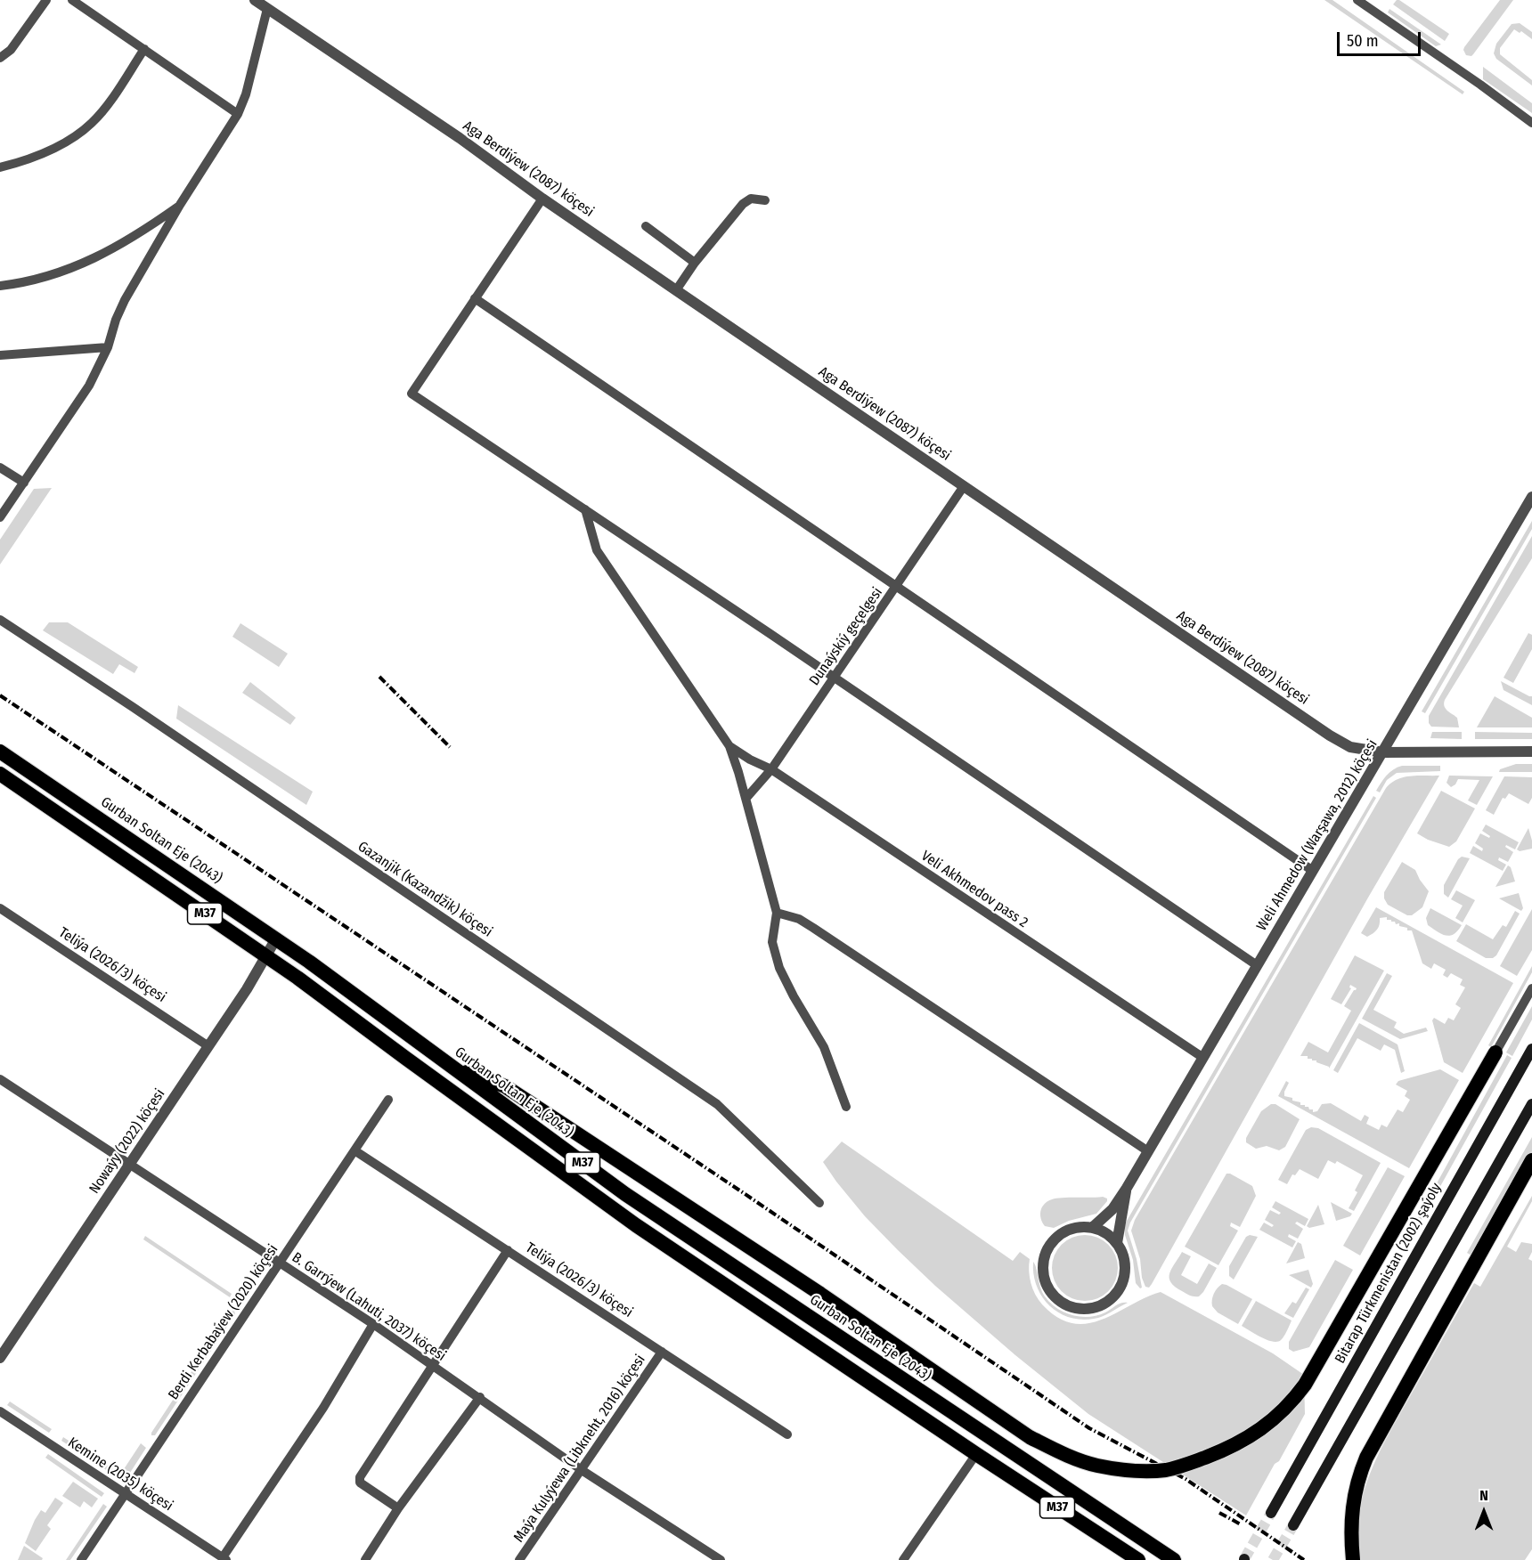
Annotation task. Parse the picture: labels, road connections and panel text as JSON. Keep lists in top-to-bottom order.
{
  "streets": {
    "highway": ["Gurban Soltan Eje (2043)", "M37"],
    "main road": ["Bitarap Türkmenistan (2002) şaýoly"],
    "street": [
      "Aga Berdiýew (2087) köçesi",
      "Dunaýskiý geçelgesi",
      "Weli Ahmedow (Warşawa, 2012) köçesi",
      "Gazanjik (Kazandžik) köçesi",
      "Veli Akhmedov pass 2",
      "Teliýa (2026/3) köçesi",
      "Nowaýy (2022) köçesi",
      "B. Garrýew (Lahuti, 2037) köçesi",
      "Berdi Kerbabaýew (2020) köçesi",
      "Maýa Kulyýewa (Libkneht, 2016) köçesi",
      "Kemine (2035) köçesi"
    ]
  },
  "crossings": [
    ["Aga Berdiýew (2087) köçesi", "Dunaýskiý geçelgesi"],
    ["Aga Berdiýew (2087) köçesi", "Weli Ahmedow (Warşawa, 2012) köçesi"],
    ["Dunaýskiý geçelgesi", "Veli Akhmedov pass 2"],
    ["Weli Ahmedow (Warşawa, 2012) köçesi", "Veli Akhmedov pass 2"],
    ["Gurban Soltan Eje (2043)", "Nowaýy (2022) köçesi"],
    ["M37", "Nowaýy (2022) köçesi"],
    ["Teliýa (2026/3) köçesi", "Nowaýy (2022) köçesi"],
    ["Teliýa (2026/3) köçesi", "Berdi Kerbabaýew (2020) köçesi"],
    ["Teliýa (2026/3) köçesi", "Maýa Kulyýewa (Libkneht, 2016) köçesi"],
    ["Nowaýy (2022) köçesi", "B. Garrýew (Lahuti, 2037) köçesi"],
    ["B. Garrýew (Lahuti, 2037) köçesi", "Berdi Kerbabaýew (2020) köçesi"],
    ["B. Garrýew (Lahuti, 2037) köçesi", "Maýa Kulyýewa (Libkneht, 2016) köçesi"],
    ["Berdi Kerbabaýew (2020) köçesi", "Kemine (2035) köçesi"]
  ],
  "scale_bar": "50 m",
  "north": "top"
}
